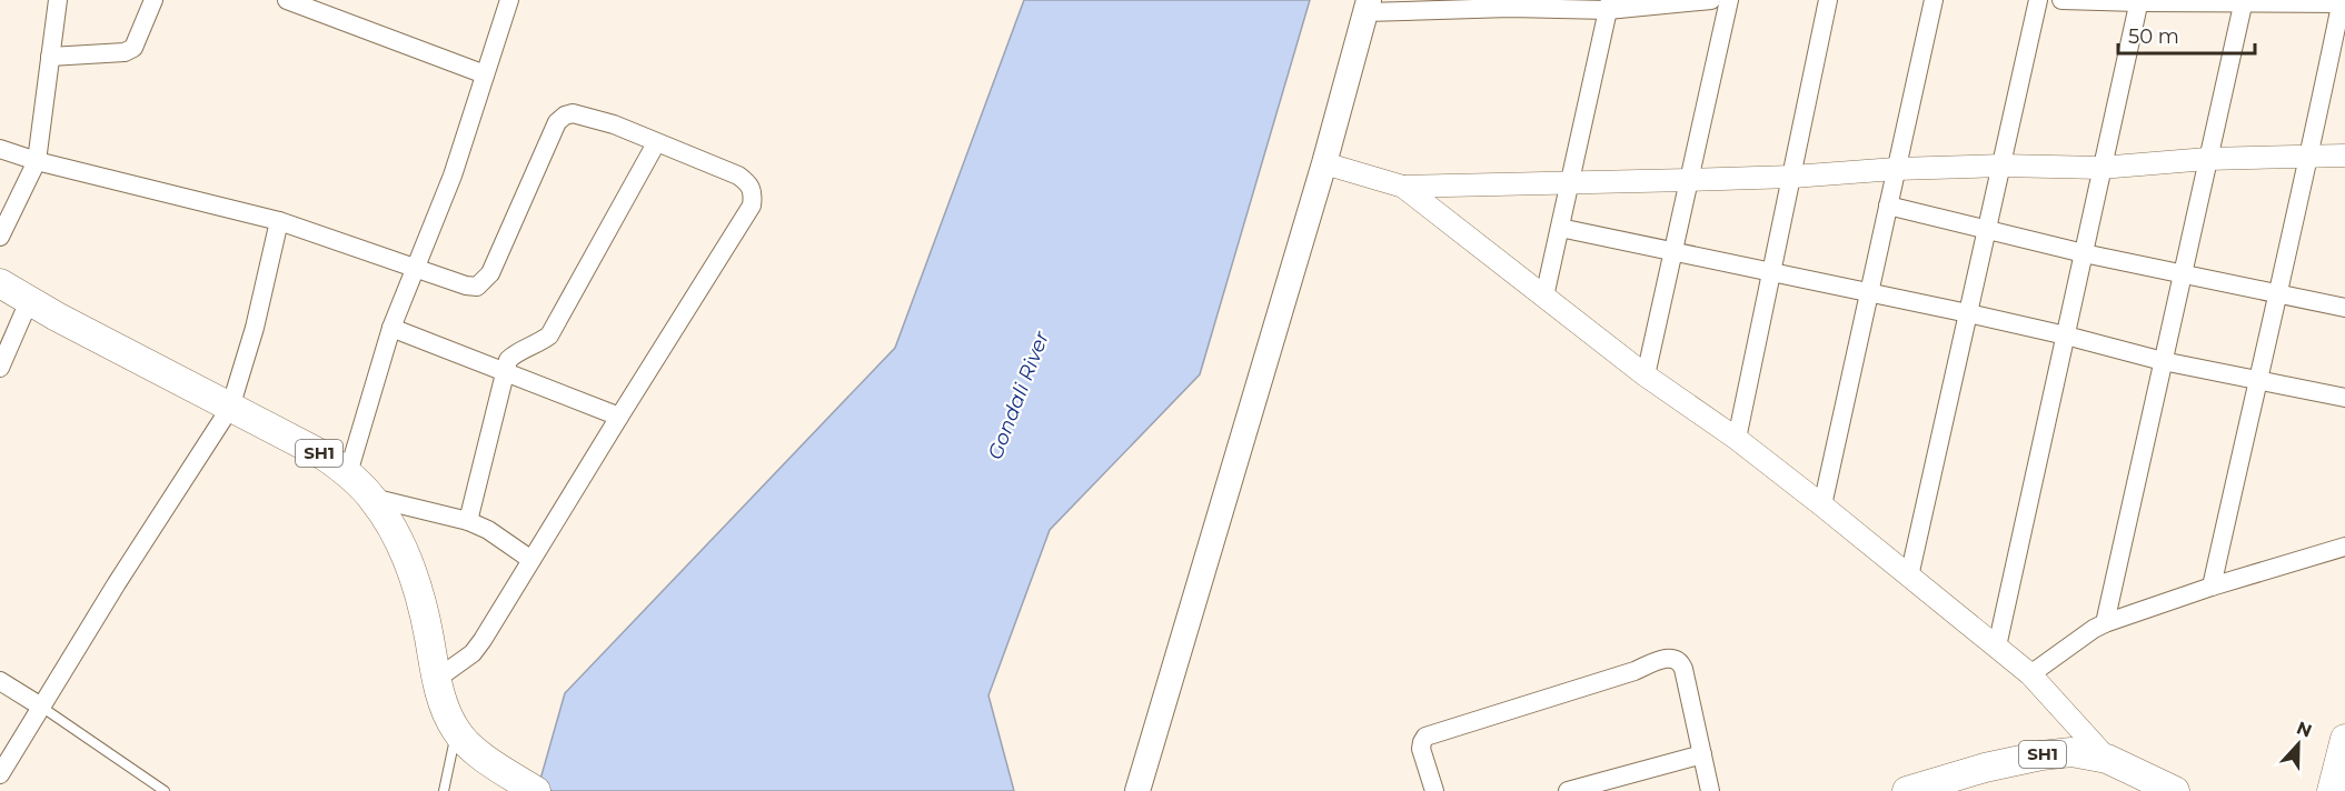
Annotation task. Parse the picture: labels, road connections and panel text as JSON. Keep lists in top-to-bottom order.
{
  "streets": {
    "main road": ["SH1"]
  },
  "water": ["Gondali River"],
  "scale_bar": "50 m",
  "north": "top"
}
